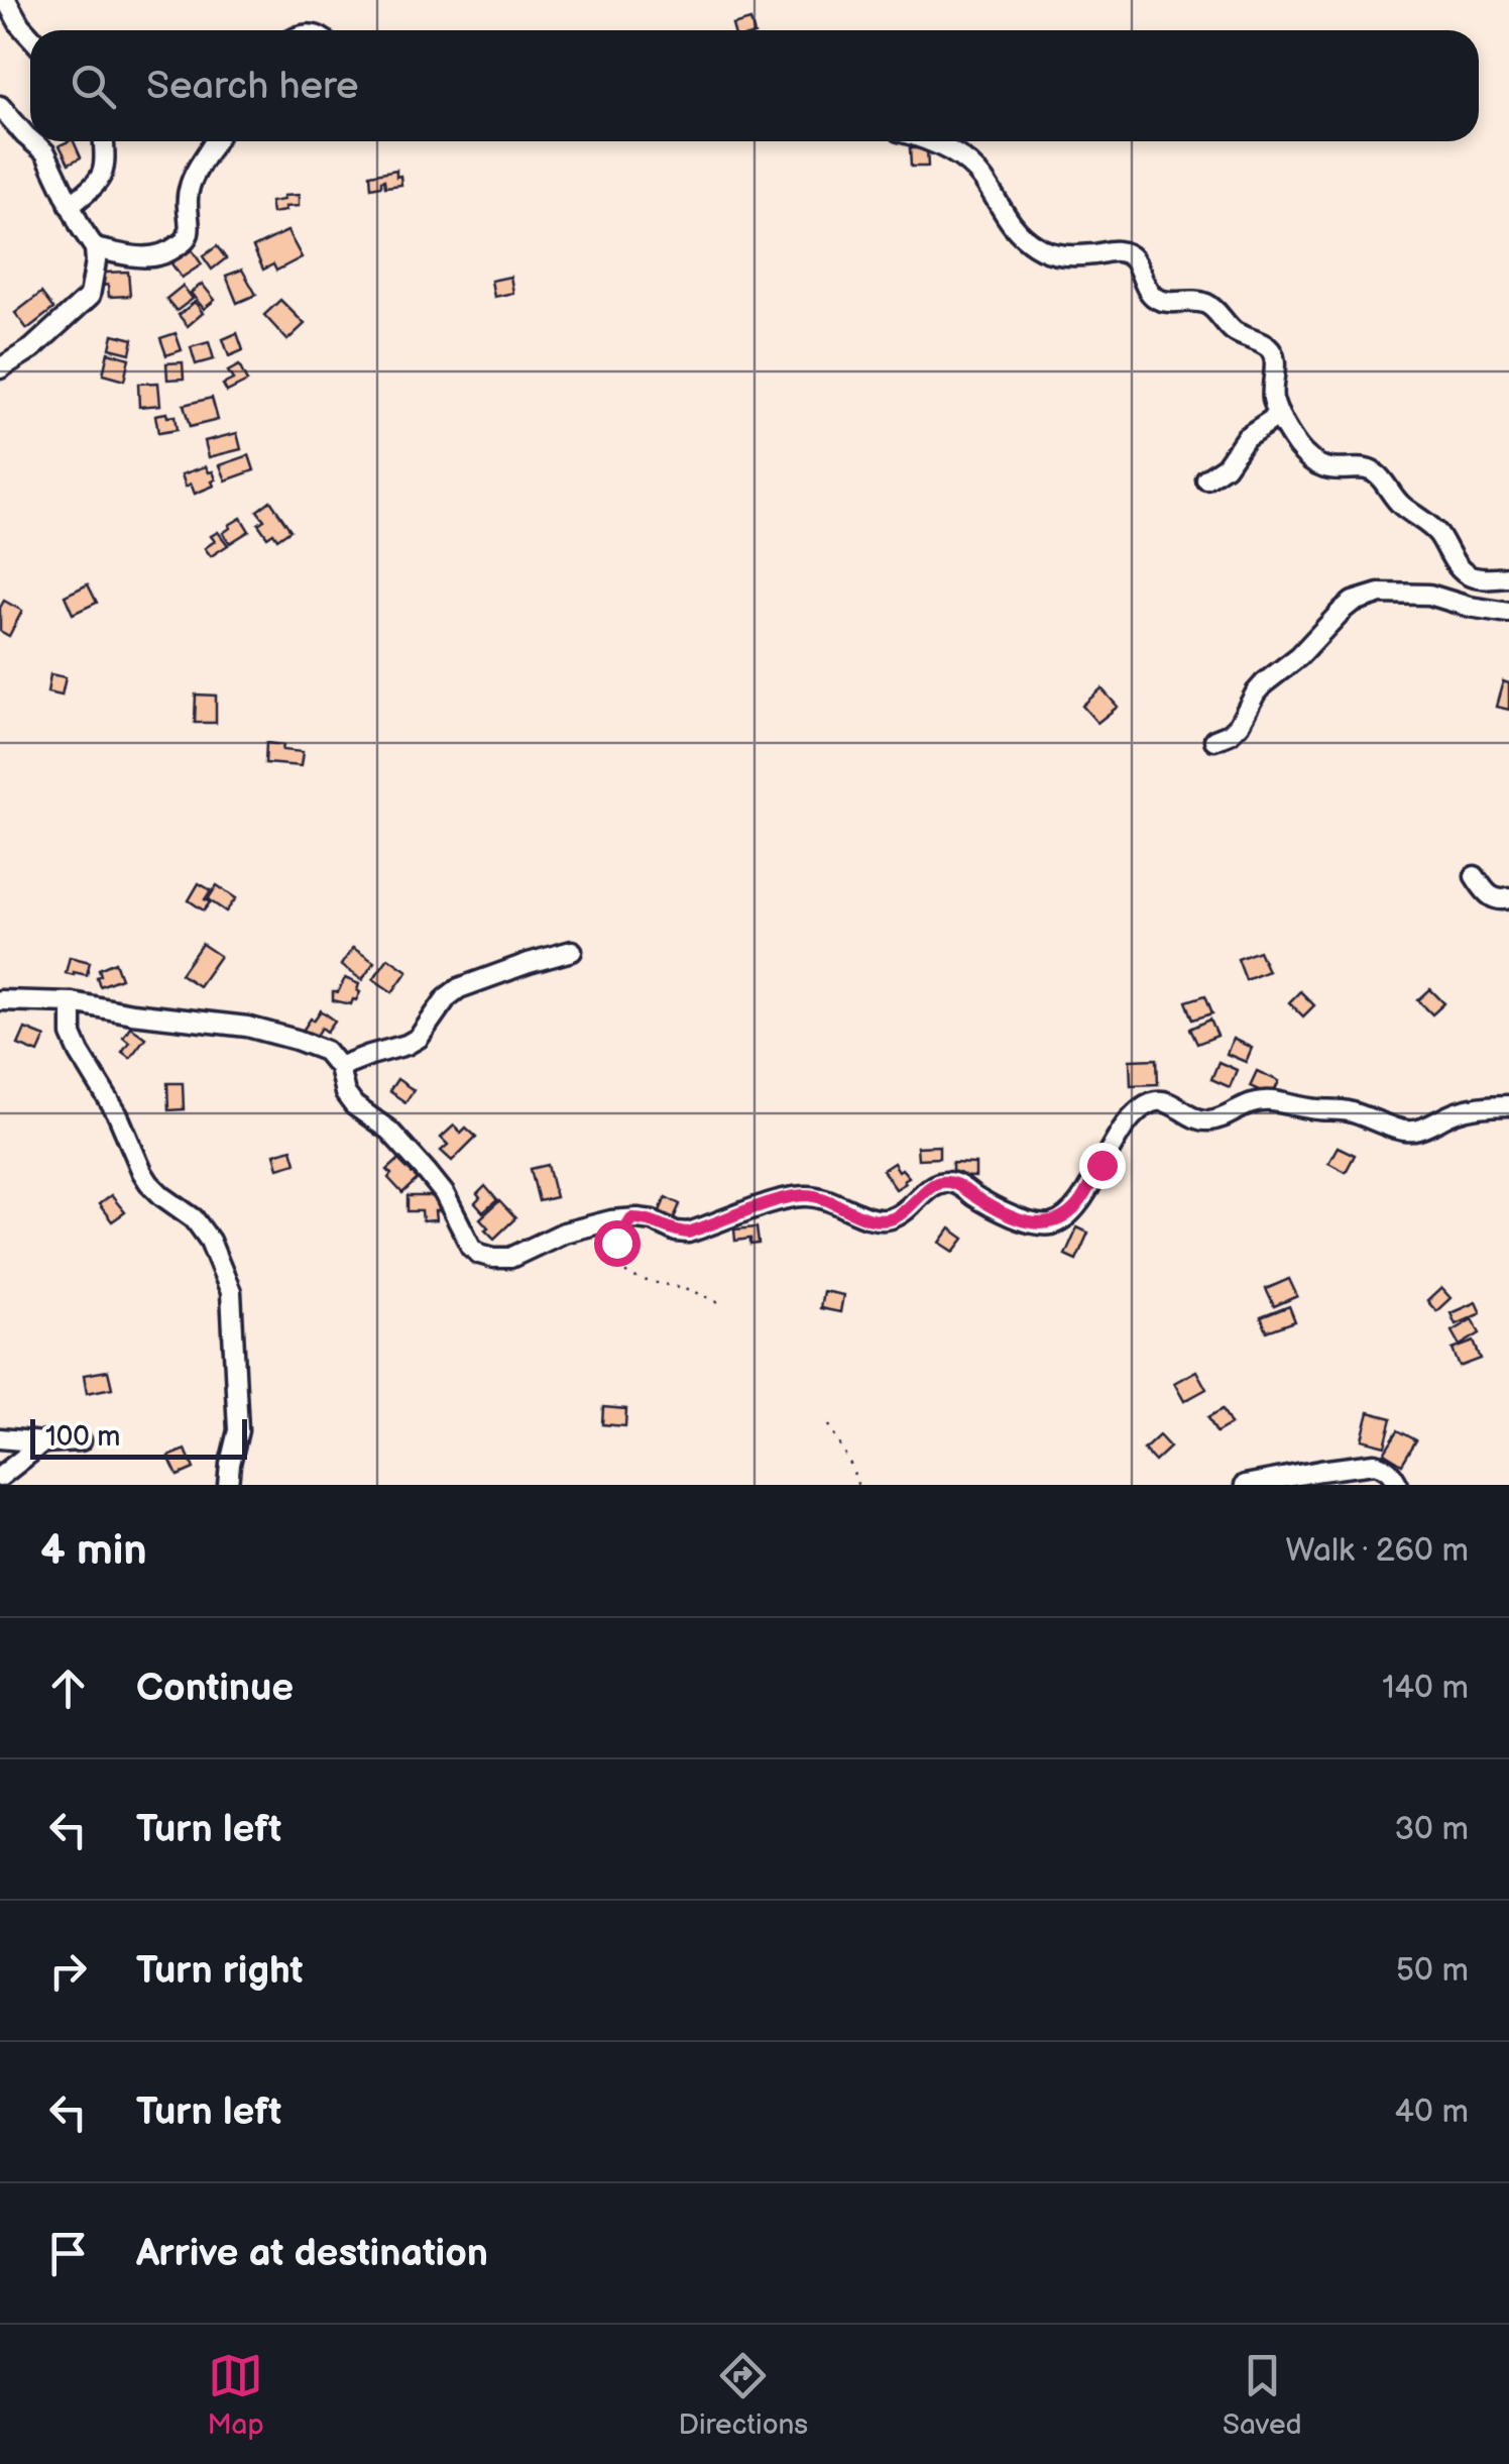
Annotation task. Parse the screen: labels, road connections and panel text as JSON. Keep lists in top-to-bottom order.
{
  "scale_bar": "100 m",
  "page": {
    "search": "Search here",
    "scale": "100 m",
    "heading": ["4 min", "Walk · 260 m"],
    "list": [
      ["Continue", "140 m"],
      ["Turn left", "30 m"],
      ["Turn right", "50 m"],
      ["Turn left", "40 m"],
      "Arrive at destination"
    ],
    "nav": ["Map", "Directions", "Saved"]
  }
}
